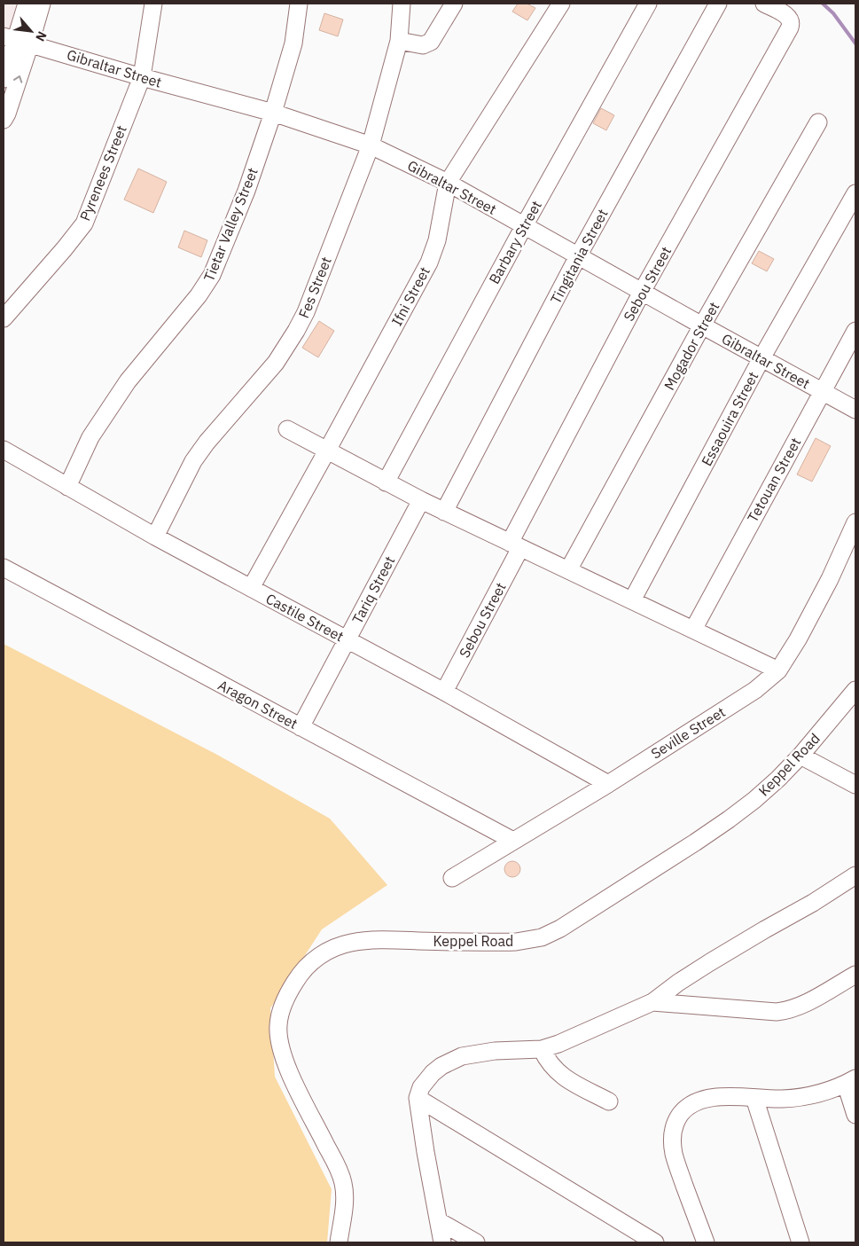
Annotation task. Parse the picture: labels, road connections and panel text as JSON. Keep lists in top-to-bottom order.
{
  "streets": {
    "street": [
      "Gibraltar Street",
      "Pyrenees Street",
      "Tietar Valley Street",
      "Barbary Street",
      "Tingitania Street",
      "Sebou Street",
      "Fes Street",
      "Ifni Street",
      "Mogador Street",
      "Essaouira Street",
      "Tetouan Street",
      "Tariq Street",
      "Castile Street",
      "Aragon Street",
      "Seville Street",
      "Keppel Road"
    ]
  },
  "crossings": [
    ["Gibraltar Street", "Pyrenees Street"],
    ["Gibraltar Street", "Tietar Valley Street"],
    ["Gibraltar Street", "Barbary Street"],
    ["Gibraltar Street", "Tingitania Street"],
    ["Gibraltar Street", "Sebou Street"],
    ["Gibraltar Street", "Fes Street"],
    ["Gibraltar Street", "Ifni Street"],
    ["Gibraltar Street", "Mogador Street"],
    ["Gibraltar Street", "Essaouira Street"],
    ["Gibraltar Street", "Tetouan Street"],
    ["Tietar Valley Street", "Castile Street"],
    ["Sebou Street", "Castile Street"],
    ["Fes Street", "Castile Street"],
    ["Ifni Street", "Castile Street"],
    ["Tariq Street", "Castile Street"],
    ["Tariq Street", "Aragon Street"],
    ["Castile Street", "Seville Street"],
    ["Aragon Street", "Seville Street"]
  ],
  "north": "bottom right"
}
